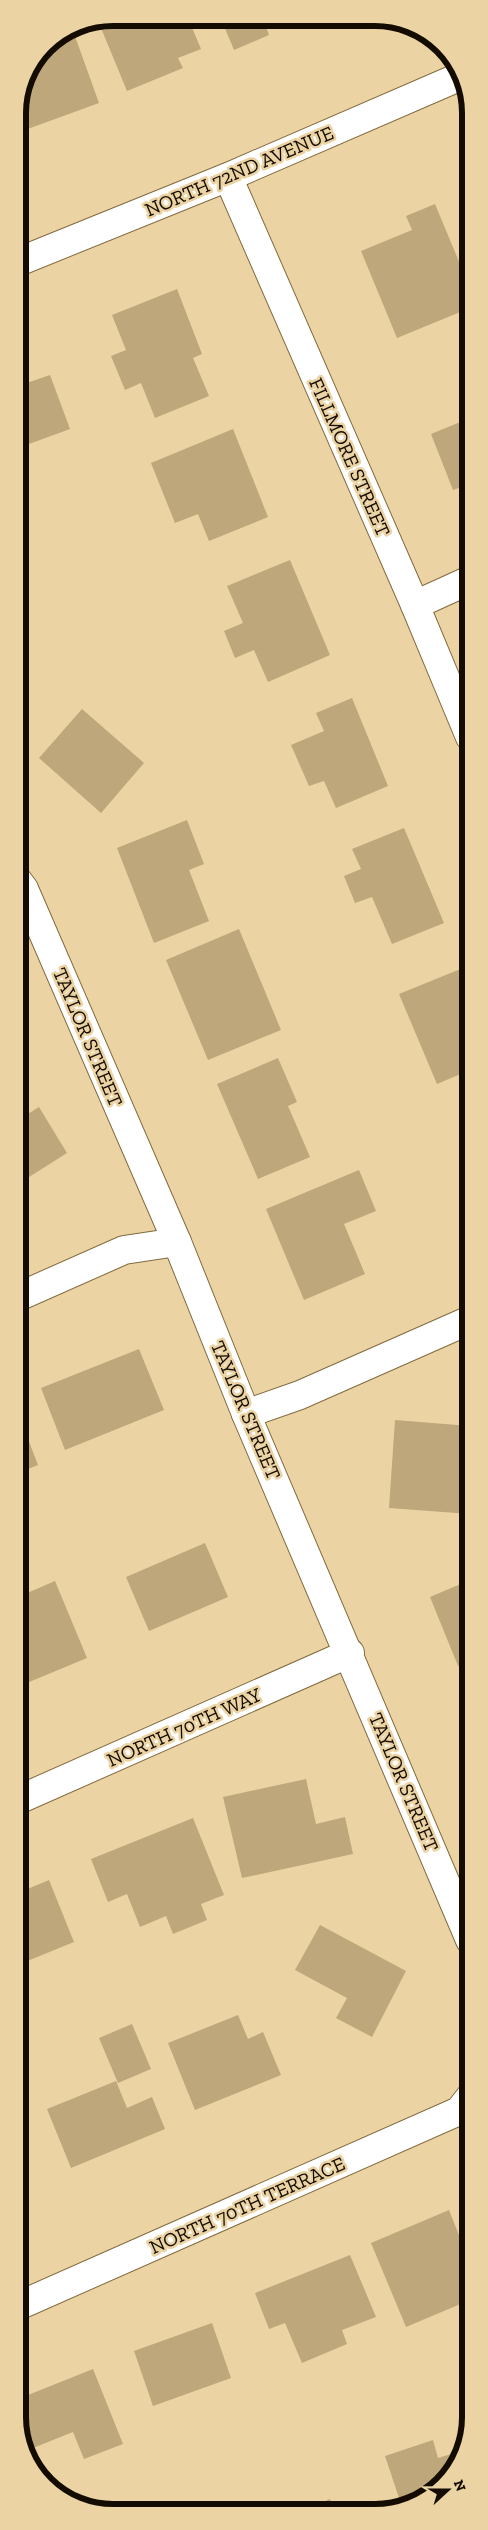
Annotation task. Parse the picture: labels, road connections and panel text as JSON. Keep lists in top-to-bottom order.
{
  "streets": {
    "street": [
      "NORTH 72ND AVENUE",
      "FILLMORE STREET",
      "TAYLOR STREET",
      "NORTH 70TH WAY",
      "NORTH 70TH TERRACE"
    ]
  },
  "crossings": [
    ["NORTH 72ND AVENUE", "FILLMORE STREET"],
    ["TAYLOR STREET", "NORTH 70TH WAY"]
  ],
  "north": "right"
}
